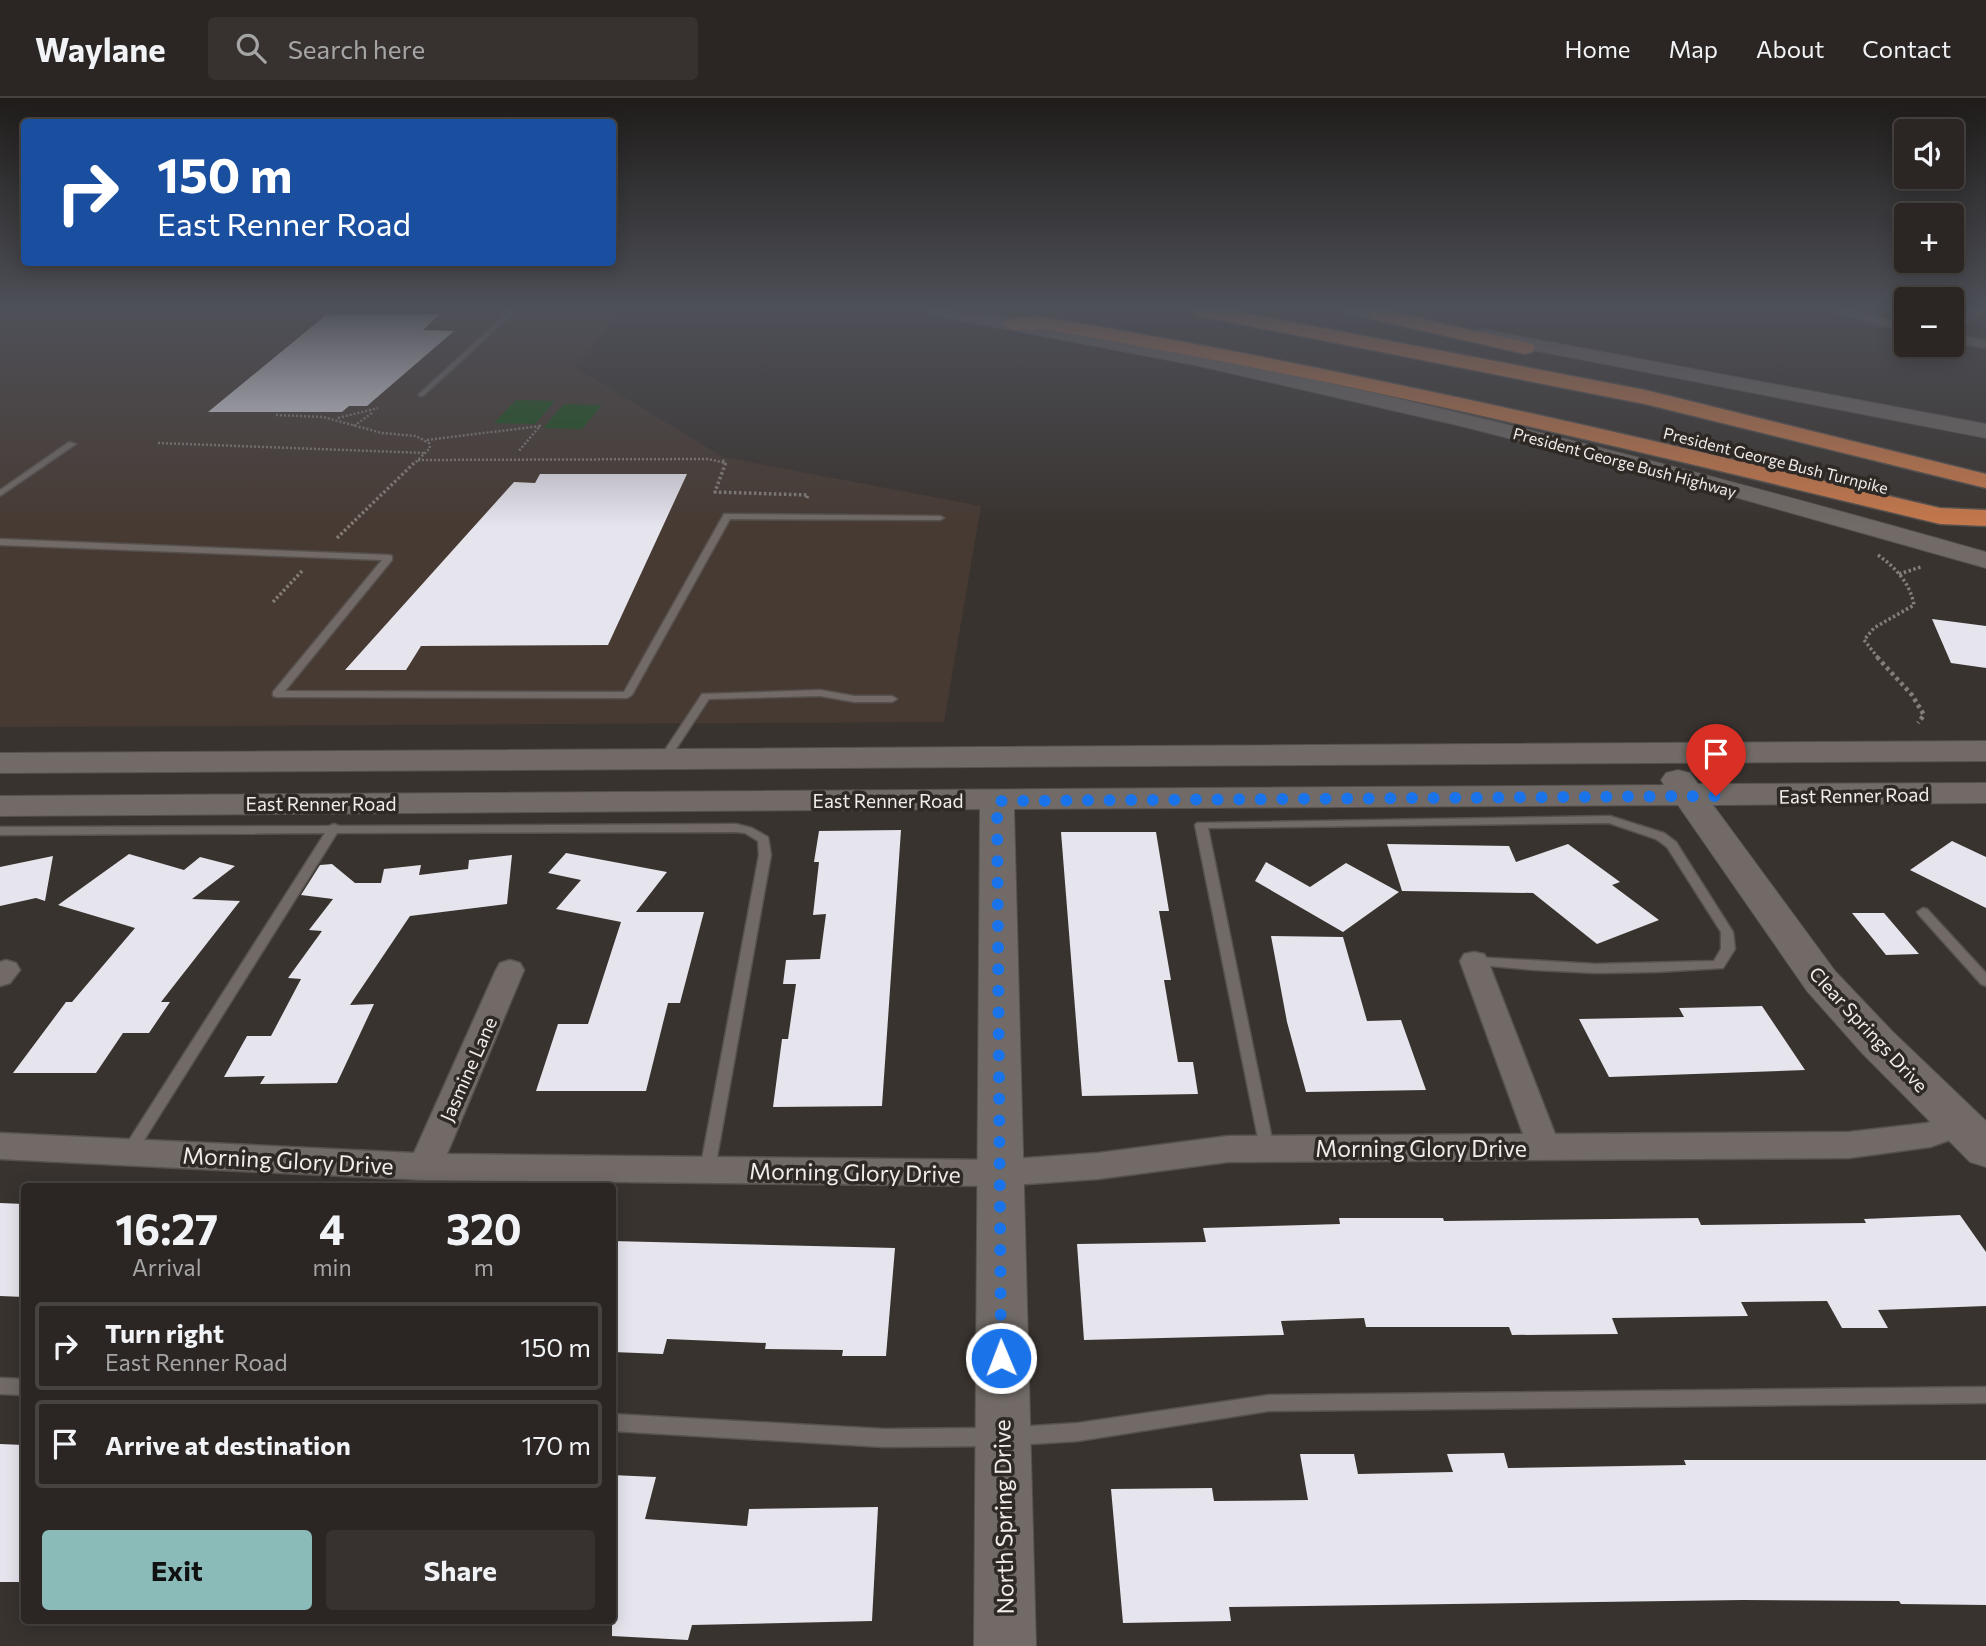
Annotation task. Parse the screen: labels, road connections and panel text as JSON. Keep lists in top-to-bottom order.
{
  "streets": {
    "highway": ["President George Bush Turnpike"],
    "main road": [
      "President George Bush Highway",
      "East Renner Road",
      "Clear Springs Drive",
      "North Spring Drive"
    ],
    "street": ["Jasmine Lane", "Morning Glory Drive"]
  },
  "crossings": [
    ["East Renner Road", "Clear Springs Drive"],
    ["East Renner Road", "North Spring Drive"],
    ["Clear Springs Drive", "Morning Glory Drive"],
    ["Jasmine Lane", "Morning Glory Drive"],
    ["Morning Glory Drive", "North Spring Drive"]
  ],
  "page": {
    "header": "Waylane",
    "search": "Search here",
    "nav": [
      "Home",
      "Map",
      "About",
      "Contact"
    ],
    "map_buttons": ["+", "−"],
    "turn": ["150 m", "East Renner Road"],
    "eta": [
      "16:27",
      "Arrival",
      "4",
      "min",
      "320",
      "m"
    ],
    "list": [
      {
        "name": "Turn right",
        "note": "East Renner Road",
        "value": "150 m"
      },
      {
        "name": "Arrive at destination",
        "value": "170 m"
      }
    ],
    "buttons": ["Exit", "Share"]
  }
}
